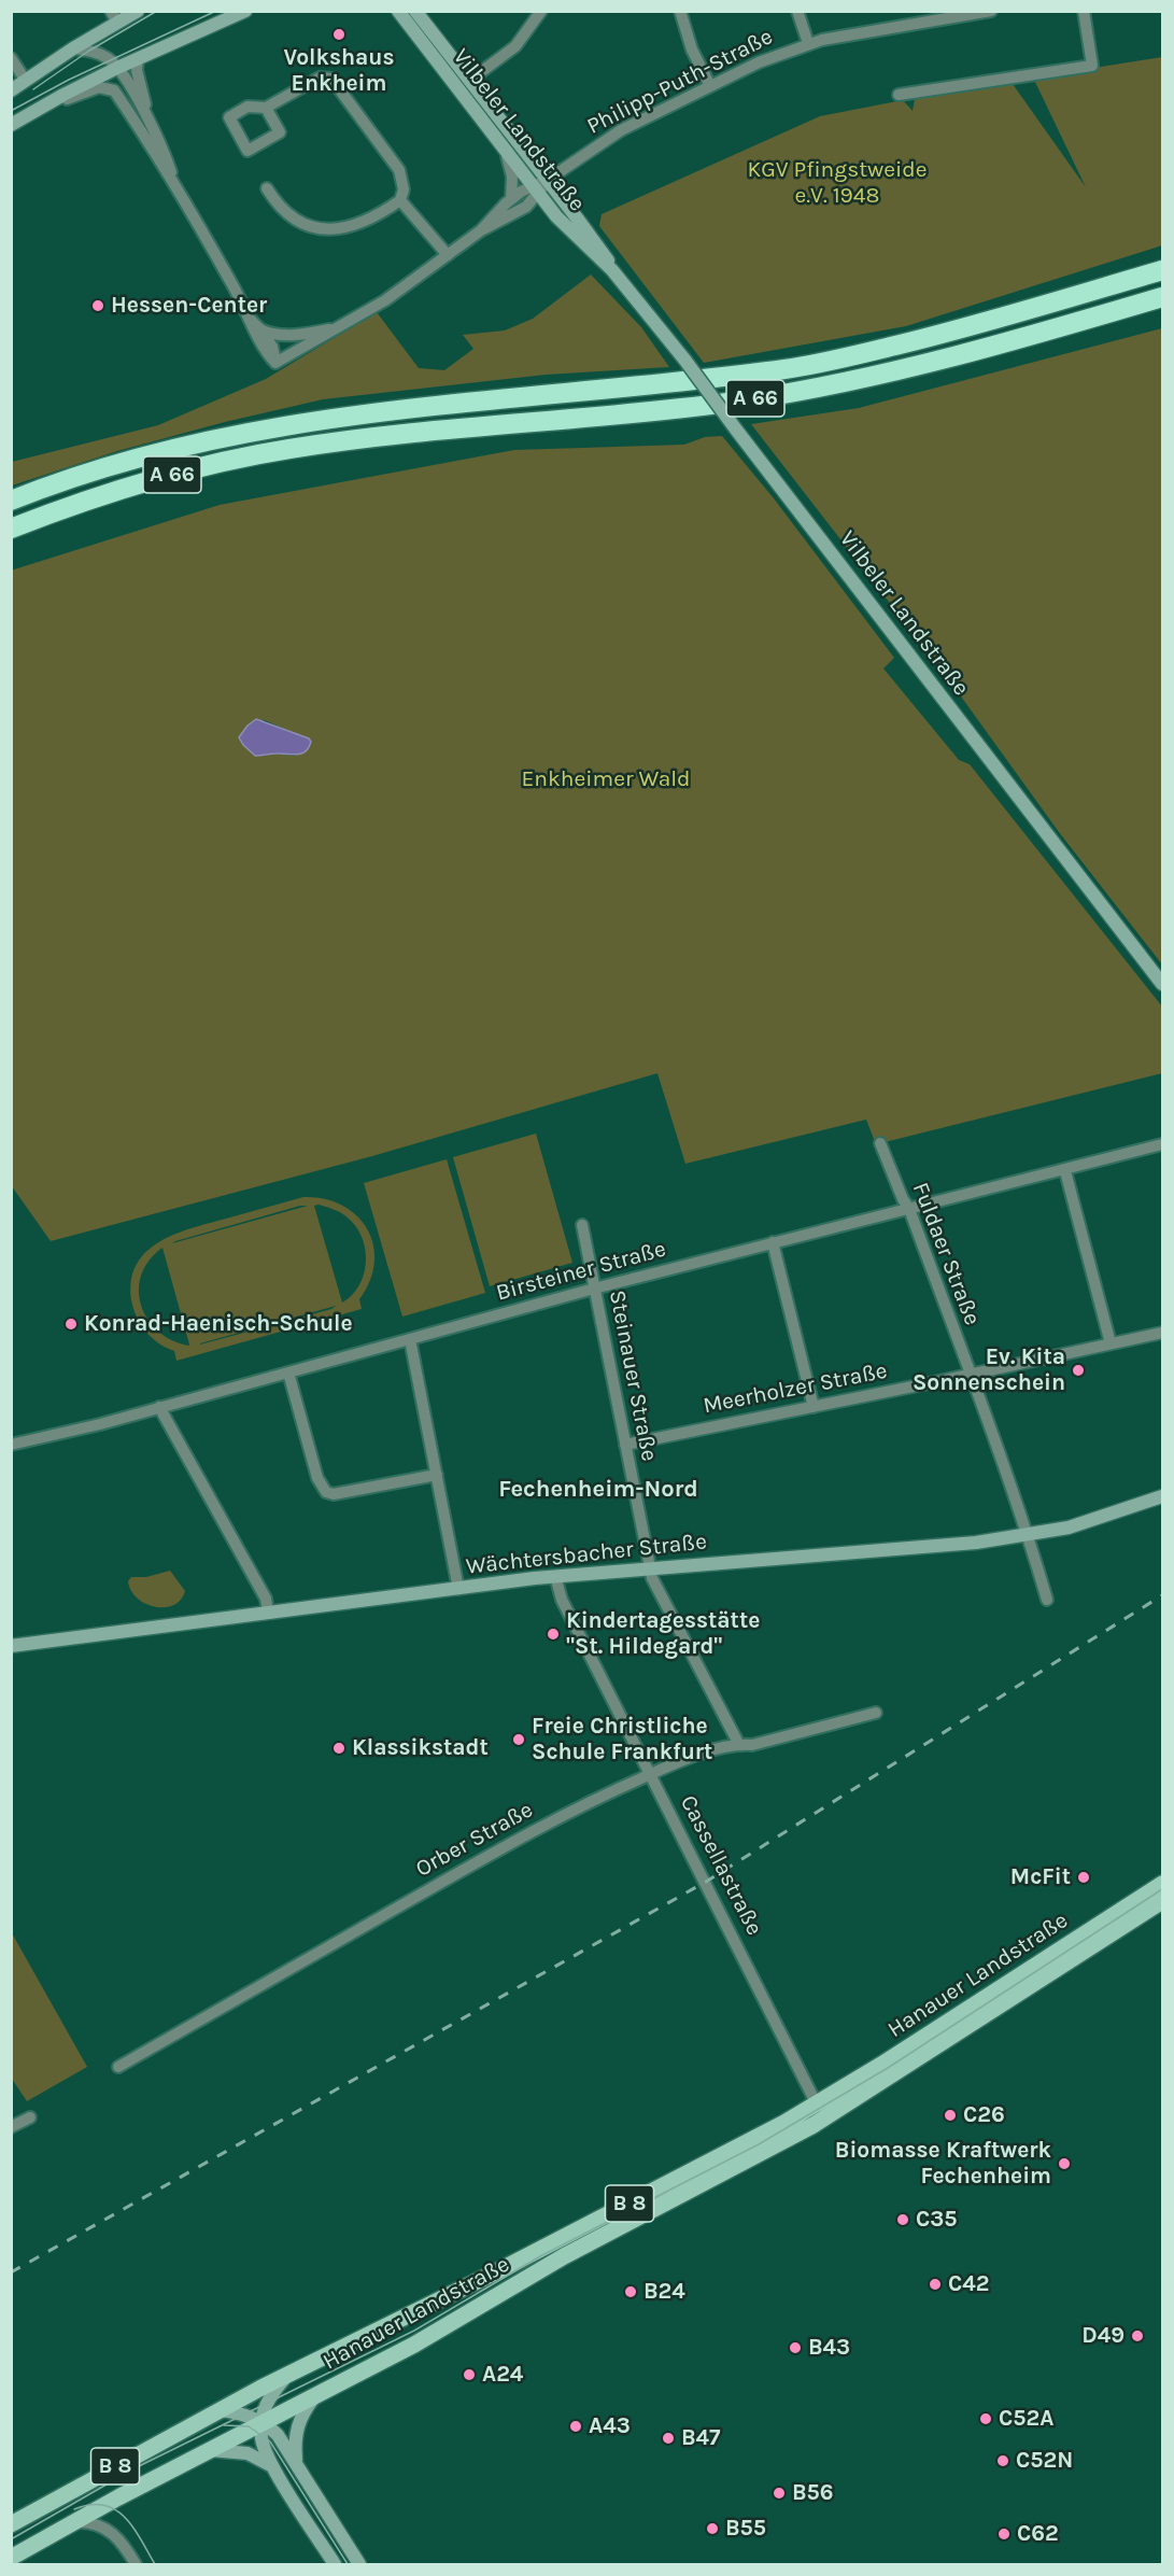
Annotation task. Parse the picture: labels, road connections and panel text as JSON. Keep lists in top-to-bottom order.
{
  "streets": {
    "highway": ["A 66"],
    "main road": [
      "Vilbeler Landstraße",
      "Wächtersbacher Straße",
      "Hanauer Landstraße",
      "B 8"
    ],
    "street": [
      "Philipp-Puth-Straße",
      "Fuldaer Straße",
      "Birsteiner Straße",
      "Steinauer Straße",
      "Meerholzer Straße",
      "Orber Straße",
      "Cassellastraße"
    ]
  },
  "crossings": [
    ["Philipp-Puth-Straße", "Vilbeler Landstraße"],
    ["Fuldaer Straße", "Birsteiner Straße"],
    ["Fuldaer Straße", "Meerholzer Straße"],
    ["Fuldaer Straße", "Wächtersbacher Straße"],
    ["Birsteiner Straße", "Steinauer Straße"],
    ["Steinauer Straße", "Meerholzer Straße"],
    ["Steinauer Straße", "Wächtersbacher Straße"],
    ["Steinauer Straße", "Orber Straße"],
    ["Wächtersbacher Straße", "Cassellastraße"],
    ["Orber Straße", "Cassellastraße"],
    ["Cassellastraße", "Hanauer Landstraße"]
  ],
  "districts": ["Fechenheim-Nord"],
  "parks": ["KGV Pfingstweide e.V. 1948", "Enkheimer Wald"],
  "places": [
    "Volkshaus Enkheim",
    "Hessen-Center",
    "Konrad-Haenisch-Schule",
    "Ev. Kita Sonnenschein",
    "Kindertagesstätte \"St. Hildegard\"",
    "Freie Christliche Schule Frankfurt",
    "Klassikstadt",
    "McFit",
    "C26",
    "Biomasse Kraftwerk Fechenheim",
    "C35",
    "C42",
    "B24",
    "D49",
    "B43",
    "A24",
    "C52A",
    "A43",
    "B47",
    "C52N",
    "B56",
    "B55",
    "C62"
  ]
}
